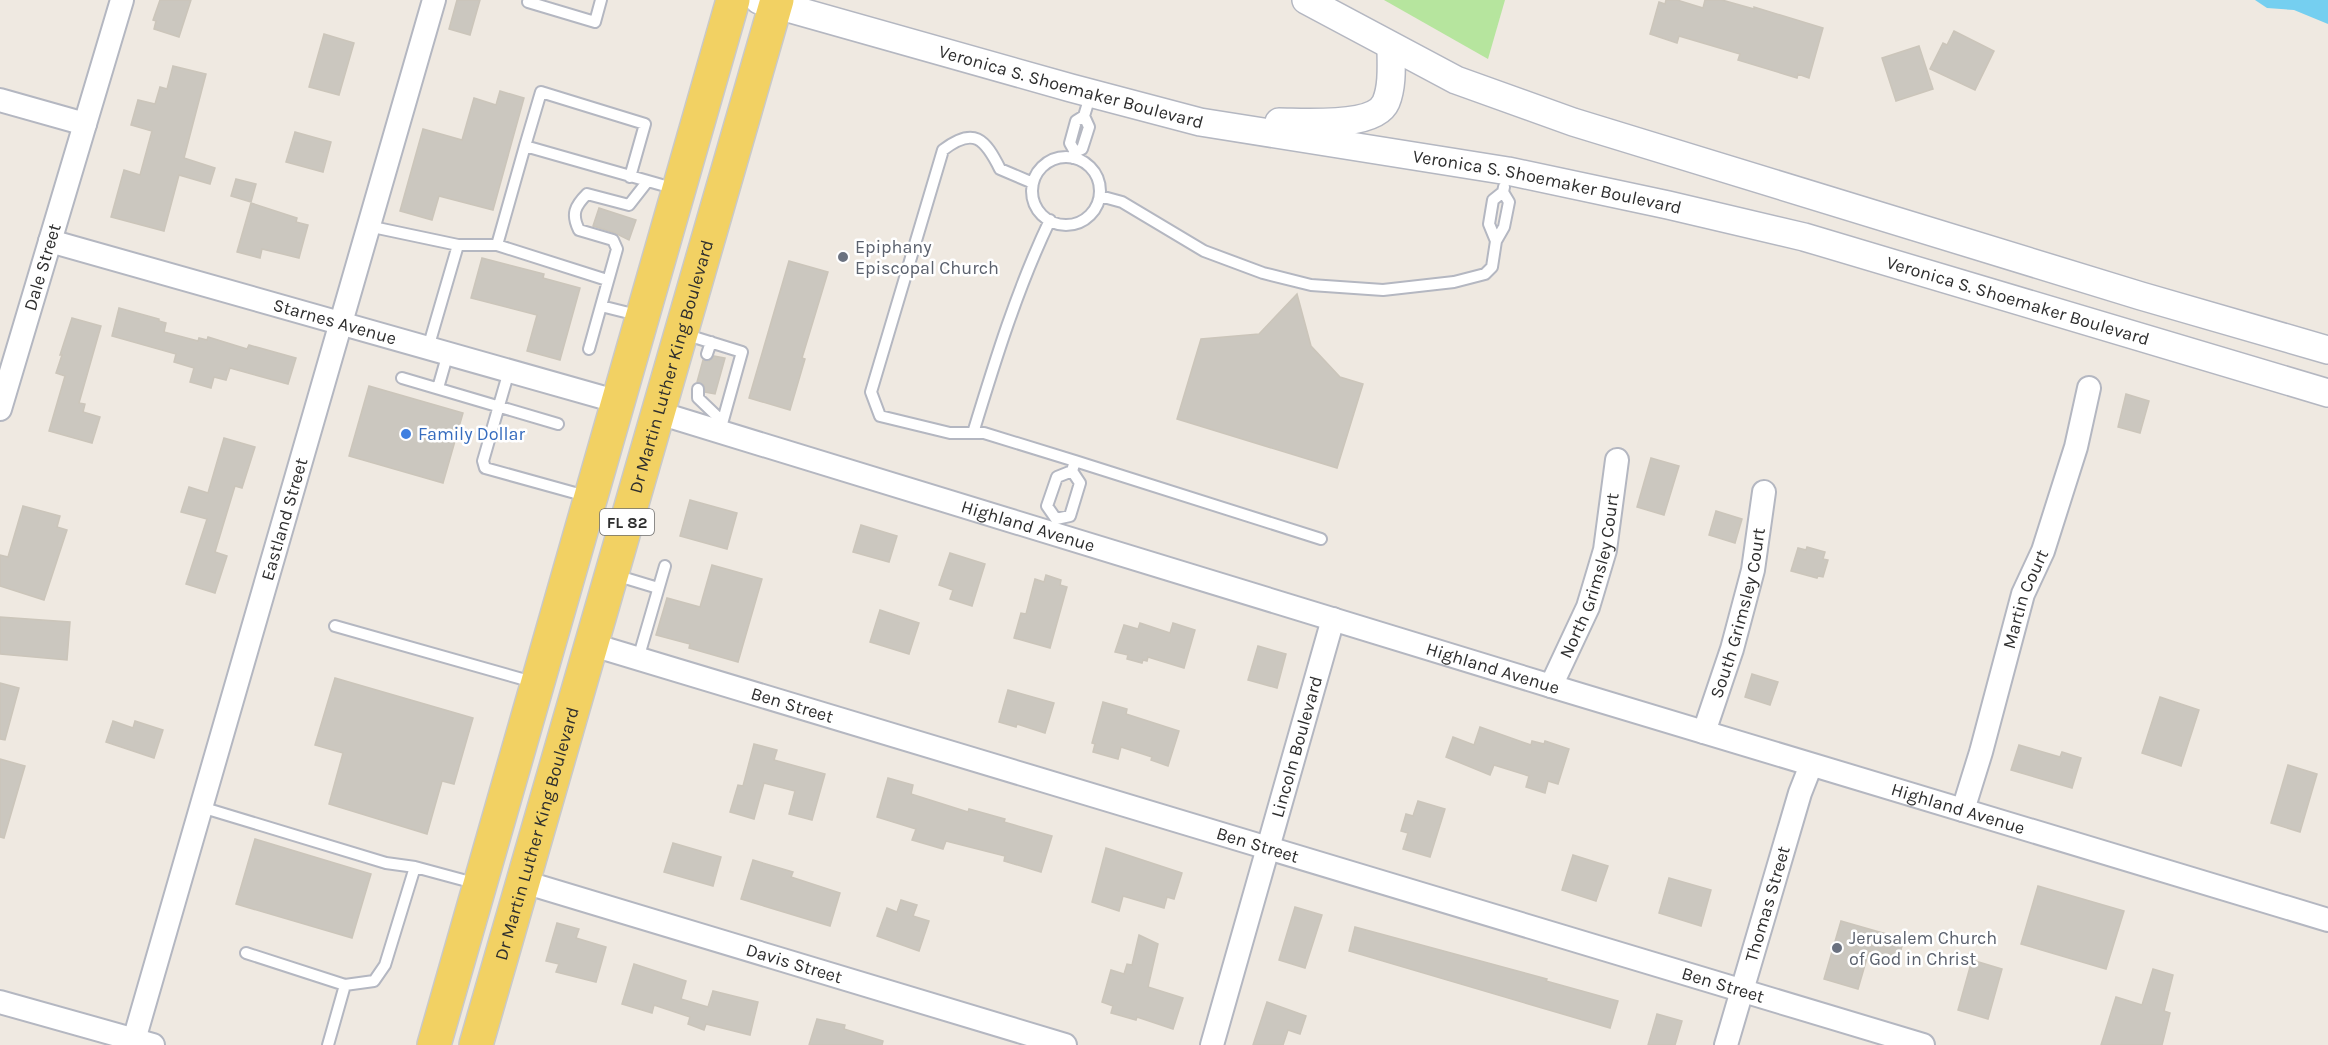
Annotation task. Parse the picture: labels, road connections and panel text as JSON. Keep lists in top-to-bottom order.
{
  "streets": {
    "main road": ["Dr Martin Luther King Boulevard", "FL 82"],
    "street": [
      "Veronica S. Shoemaker Boulevard",
      "Dale Street",
      "Starnes Avenue",
      "Eastland Street",
      "Highland Avenue",
      "North Grimsley Court",
      "Martin Court",
      "South Grimsley Court",
      "Ben Street",
      "Lincoln Boulevard",
      "Thomas Street",
      "Davis Street"
    ]
  },
  "crossings": [
    ["Veronica S. Shoemaker Boulevard", "Dr Martin Luther King Boulevard"],
    ["Dale Street", "Starnes Avenue"],
    ["Starnes Avenue", "Eastland Street"],
    ["Starnes Avenue", "FL 82"],
    ["Dr Martin Luther King Boulevard", "Highland Avenue"],
    ["Dr Martin Luther King Boulevard", "Ben Street"],
    ["Dr Martin Luther King Boulevard", "Davis Street"],
    ["Highland Avenue", "North Grimsley Court"],
    ["Highland Avenue", "Martin Court"],
    ["Highland Avenue", "South Grimsley Court"],
    ["Highland Avenue", "Lincoln Boulevard"],
    ["Highland Avenue", "Thomas Street"],
    ["Ben Street", "Lincoln Boulevard"],
    ["Ben Street", "Thomas Street"]
  ],
  "places": ["Epiphany Episcopal Church", "Family Dollar", "Jerusalem Church of God in Christ"]
}
